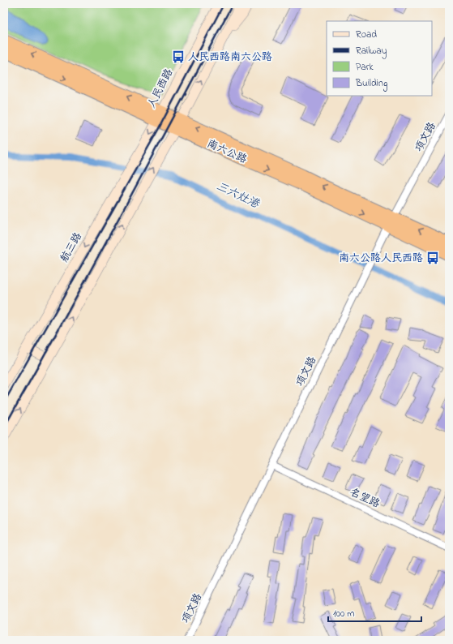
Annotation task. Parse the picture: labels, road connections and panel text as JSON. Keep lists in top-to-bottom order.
{
  "streets": {
    "highway": ["南六公路"],
    "main road": ["人民西路", "航三路"],
    "street": ["项文路", "名望路"]
  },
  "crossings": [
    ["人民西路", "南六公路"],
    ["人民西路", "航三路"],
    ["项文路", "南六公路"],
    ["项文路", "名望路"],
    ["南六公路", "航三路"]
  ],
  "water": ["三六灶港"],
  "places": {
    "bus stop": ["人民西路南六公路", "南六公路人民西路"]
  },
  "legend": [
    "Road",
    "Railway",
    "Park",
    "Building"
  ],
  "scale_bar": "100 m"
}
